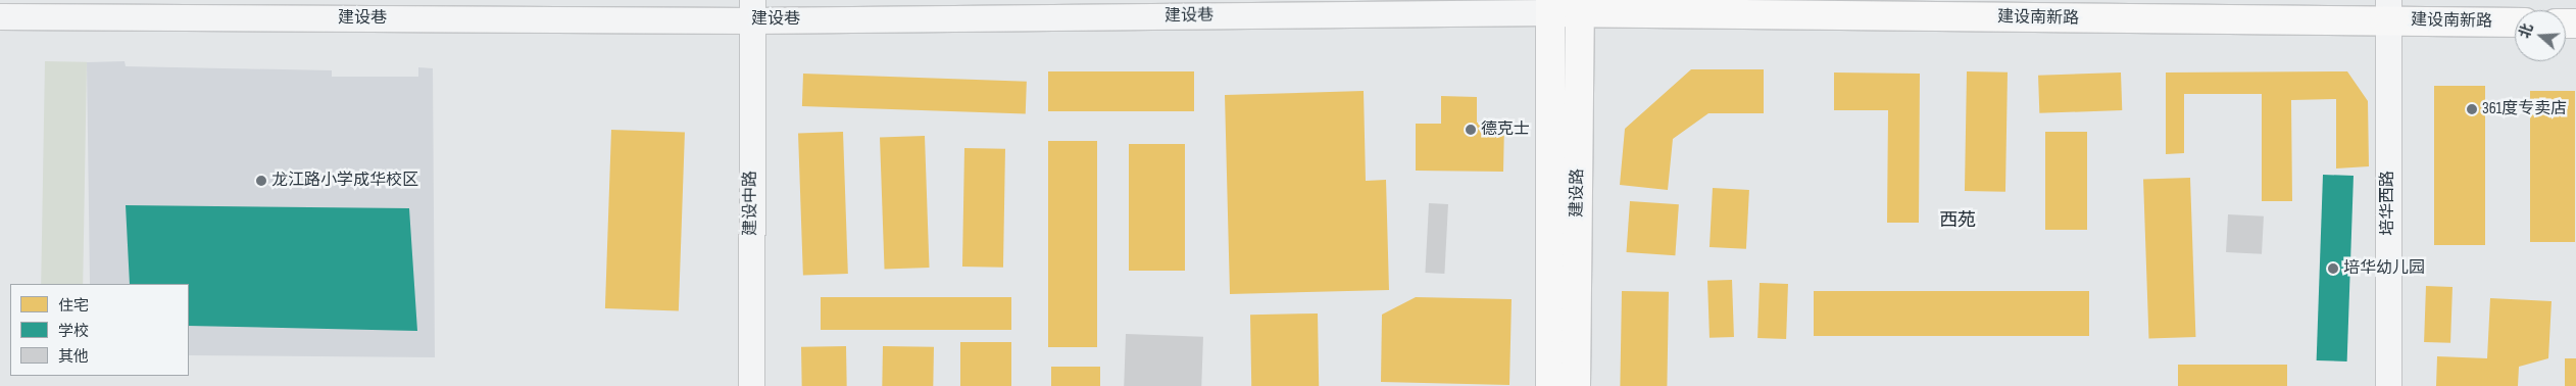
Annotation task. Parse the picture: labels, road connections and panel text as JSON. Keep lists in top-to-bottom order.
{
  "streets": {
    "street": [
      "建设巷",
      "建设南新路",
      "建设路",
      "建设中路",
      "培华西路"
    ]
  },
  "crossings": [
    ["建设巷", "建设南新路"],
    ["建设巷", "建设路"],
    ["建设巷", "建设中路"],
    ["建设南新路", "建设路"],
    ["建设南新路", "培华西路"]
  ],
  "districts": ["西苑"],
  "places": [
    "361度专卖店",
    "德克士",
    "龙江路小学成华校区",
    "培华幼儿园"
  ],
  "legend": ["住宅", "学校", "其他"],
  "north": "left"
}
